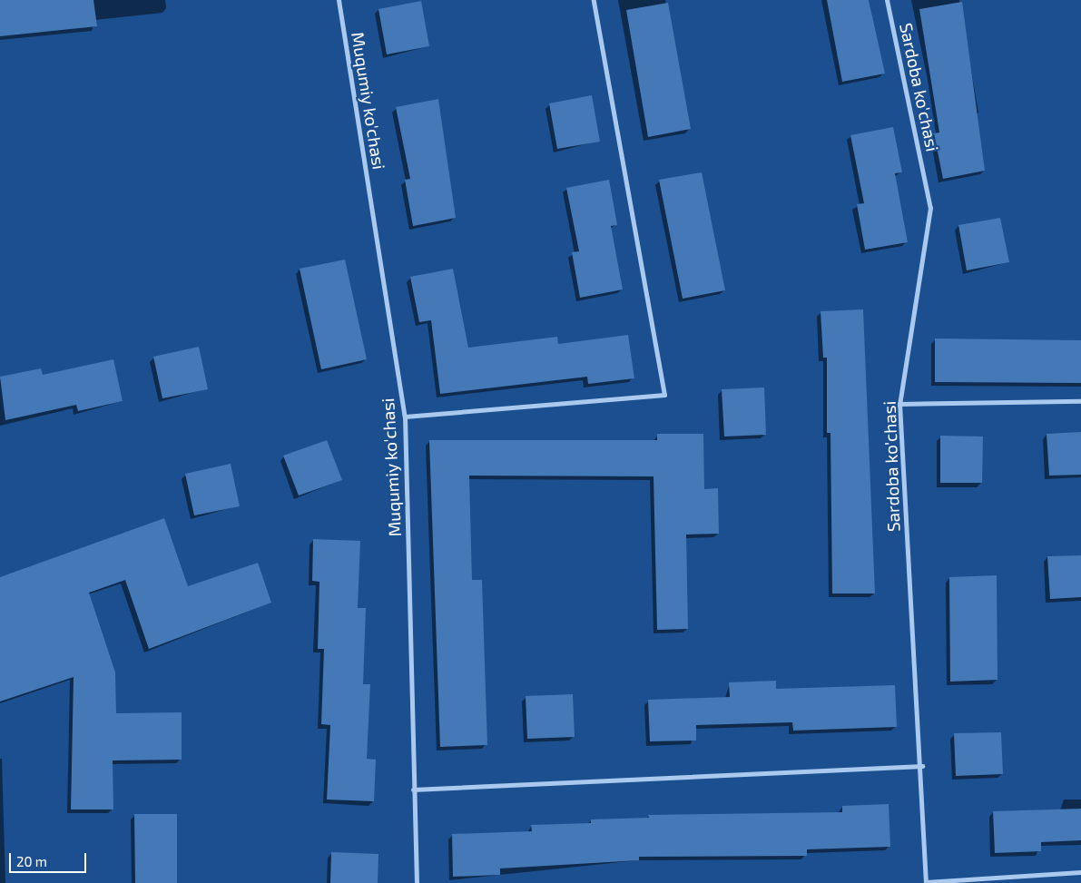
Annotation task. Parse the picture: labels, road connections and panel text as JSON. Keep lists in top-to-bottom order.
{
  "streets": {
    "street": ["Sardoba ko'chasi", "Muqumiy ko'chasi"]
  },
  "scale_bar": "20 m"
}
